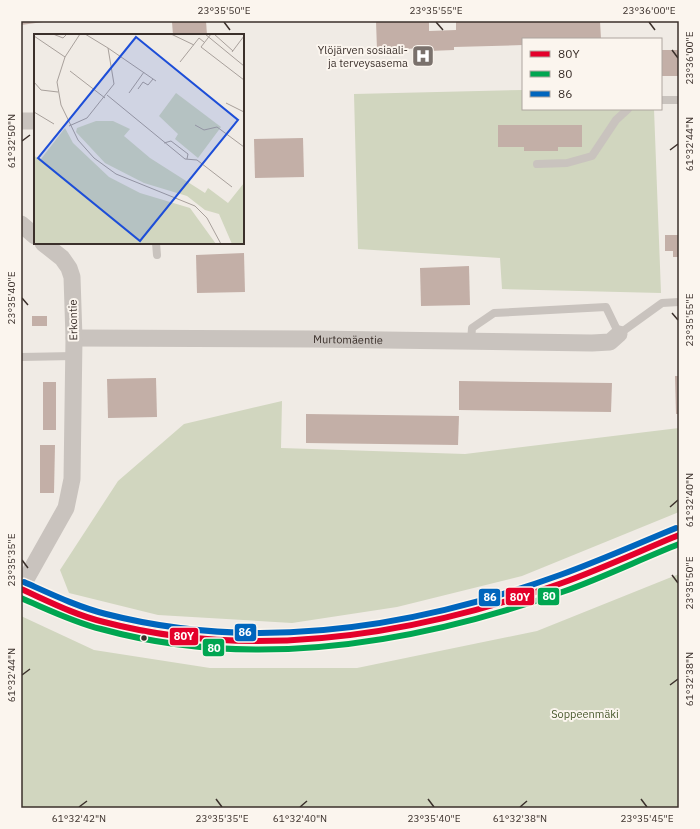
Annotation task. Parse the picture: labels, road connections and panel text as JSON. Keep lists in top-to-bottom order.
{
  "streets": {
    "street": ["Erkontie", "Murtomäentie"]
  },
  "crossings": [
    ["Erkontie", "Murtomäentie"]
  ],
  "parks": ["Soppeenmäki"],
  "places": {
    "hospital": ["Ylöjärven sosiaali- ja terveysasema"]
  },
  "lines": ["transit line 86", "transit line 80Y", "transit line 80"],
  "legend": ["80Y", "80", "86"],
  "coordinates": [
    "23°35'50\"E",
    "23°35'55\"E",
    "23°36'00\"E",
    "61°32'50\"N",
    "61°32'44\"N",
    "23°35'40\"E",
    "61°32'40\"N",
    "23°35'35\"E",
    "61°32'38\"N",
    "61°32'42\"N",
    "23°35'45\"E"
  ]
}
